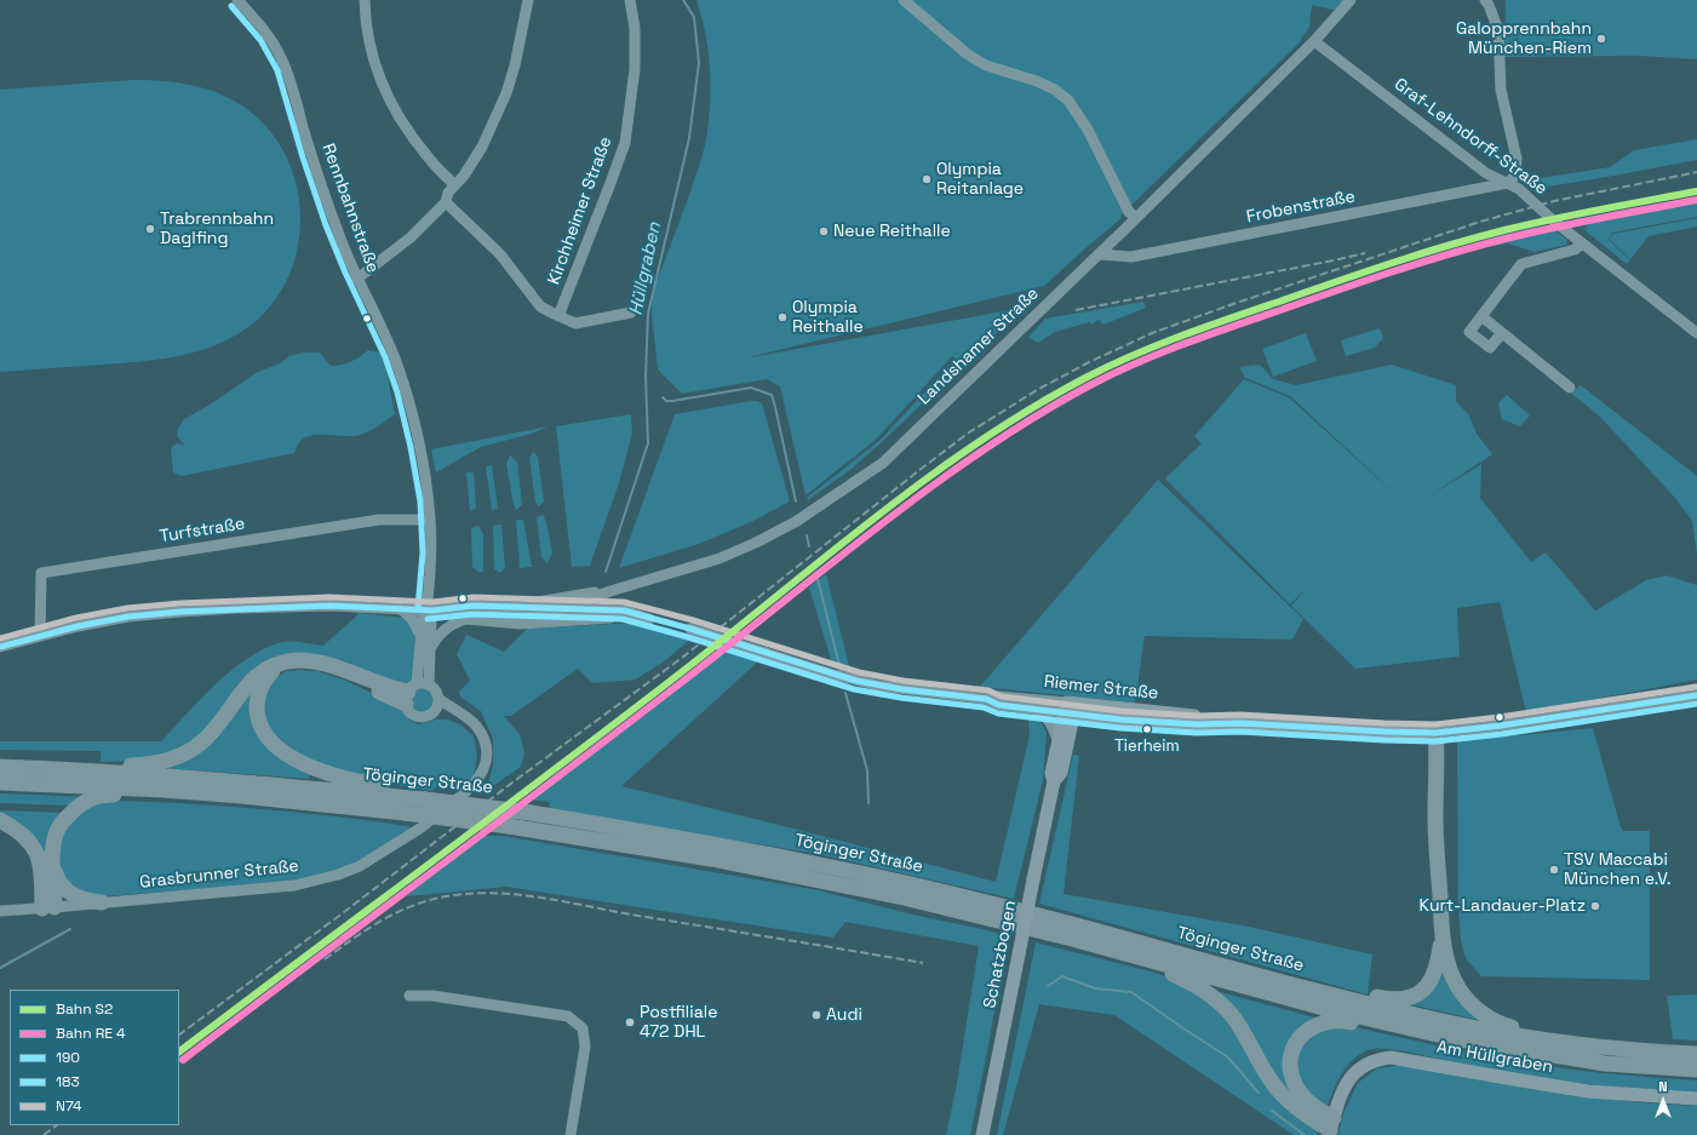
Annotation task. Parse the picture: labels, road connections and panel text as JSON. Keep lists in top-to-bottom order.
{
  "streets": {
    "highway": ["Töginger Straße"],
    "main road": ["Riemer Straße", "Schatzbogen", "Am Hüllgraben"],
    "street": [
      "Graf-Lehndorff-Straße",
      "Frobenstraße",
      "Rennbahnstraße",
      "Kirchheimer Straße",
      "Landshamer Straße",
      "Turfstraße",
      "Grasbrunner Straße"
    ]
  },
  "crossings": [
    ["Graf-Lehndorff-Straße", "Frobenstraße"],
    ["Graf-Lehndorff-Straße", "Landshamer Straße"],
    ["Frobenstraße", "Landshamer Straße"],
    ["Rennbahnstraße", "Turfstraße"],
    ["Rennbahnstraße", "Grasbrunner Straße"],
    ["Riemer Straße", "Schatzbogen"]
  ],
  "water": ["Hüllgraben"],
  "places": [
    "Galopprennbahn München-Riem",
    "Olympia Reitanlage",
    "Trabrennbahn Daglfing",
    "Neue Reithalle",
    "Olympia Reithalle",
    "Tierheim",
    "TSV Maccabi München e.V.",
    "Kurt-Landauer-Platz",
    "Audi",
    "Postfiliale 472 DHL"
  ],
  "lines": [
    "transit line 183",
    "rail line S2",
    "transit line N74",
    "transit line 190"
  ],
  "legend": [
    "Bahn S2",
    "Bahn RE 4",
    "190",
    "183",
    "N74"
  ],
  "north": "top"
}
